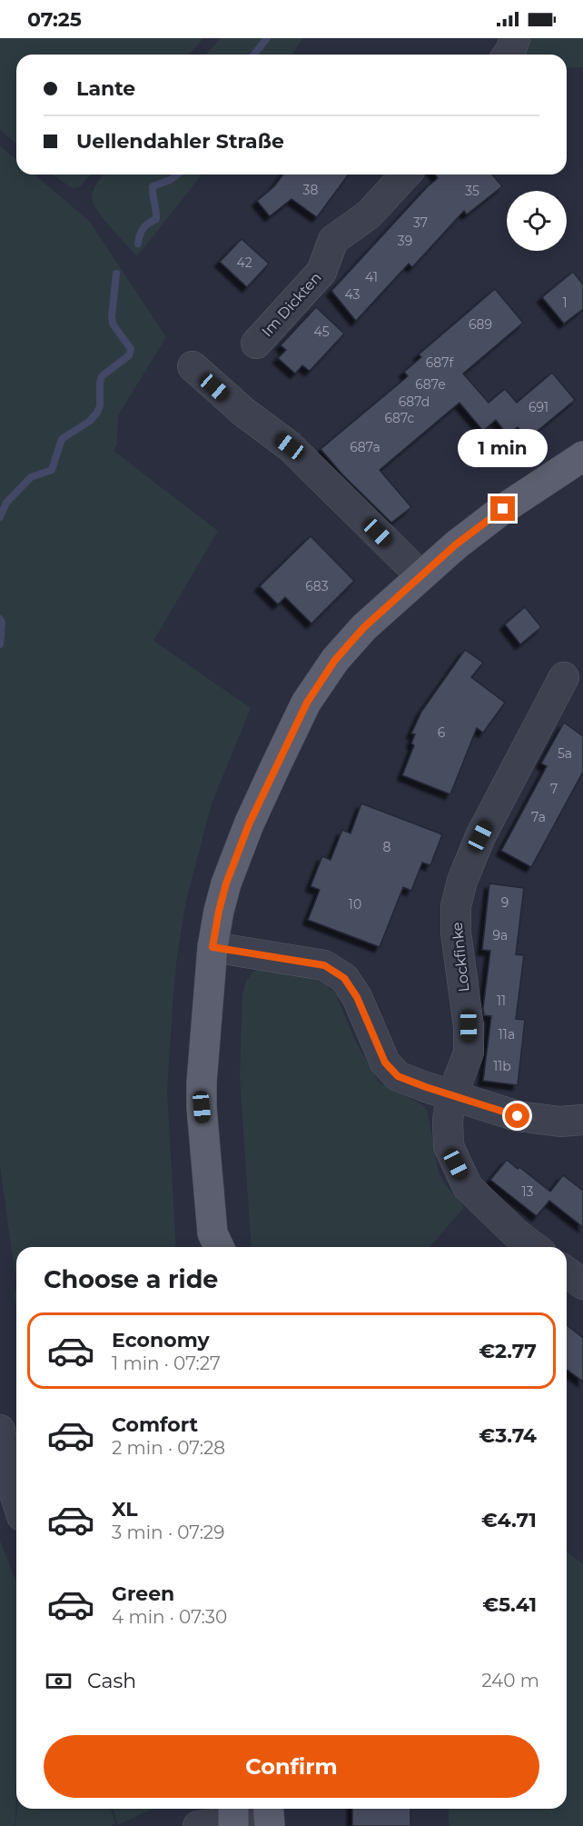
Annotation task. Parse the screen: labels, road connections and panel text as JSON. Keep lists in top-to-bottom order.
{
  "streets": {
    "street": ["Im Dickten", "Lockfinke"]
  },
  "house_numbers": [
    "38",
    "35",
    "37",
    "39",
    "42",
    "41",
    "43",
    "1",
    "689",
    "45",
    "687f",
    "687e",
    "687d",
    "691",
    "687c",
    "687a",
    "683",
    "6",
    "5a",
    "7",
    "7a",
    "8",
    "9",
    "10",
    "9a",
    "11",
    "11a",
    "11b",
    "13"
  ],
  "page": {
    "status": "07:25",
    "banner": ["Lante", "Uellendahler Straße"],
    "bubble": "1 min",
    "heading": "Choose a ride",
    "list": [
      {
        "name": "Economy",
        "note": "1 min · 07:27",
        "value": "€2.77"
      },
      {
        "name": "Comfort",
        "note": "2 min · 07:28",
        "value": "€3.74"
      },
      {
        "name": "XL",
        "note": "3 min · 07:29",
        "value": "€4.71"
      },
      {
        "name": "Green",
        "note": "4 min · 07:30",
        "value": "€5.41"
      }
    ],
    "pay": ["Cash", "240 m"],
    "buttons": "Confirm"
  }
}
